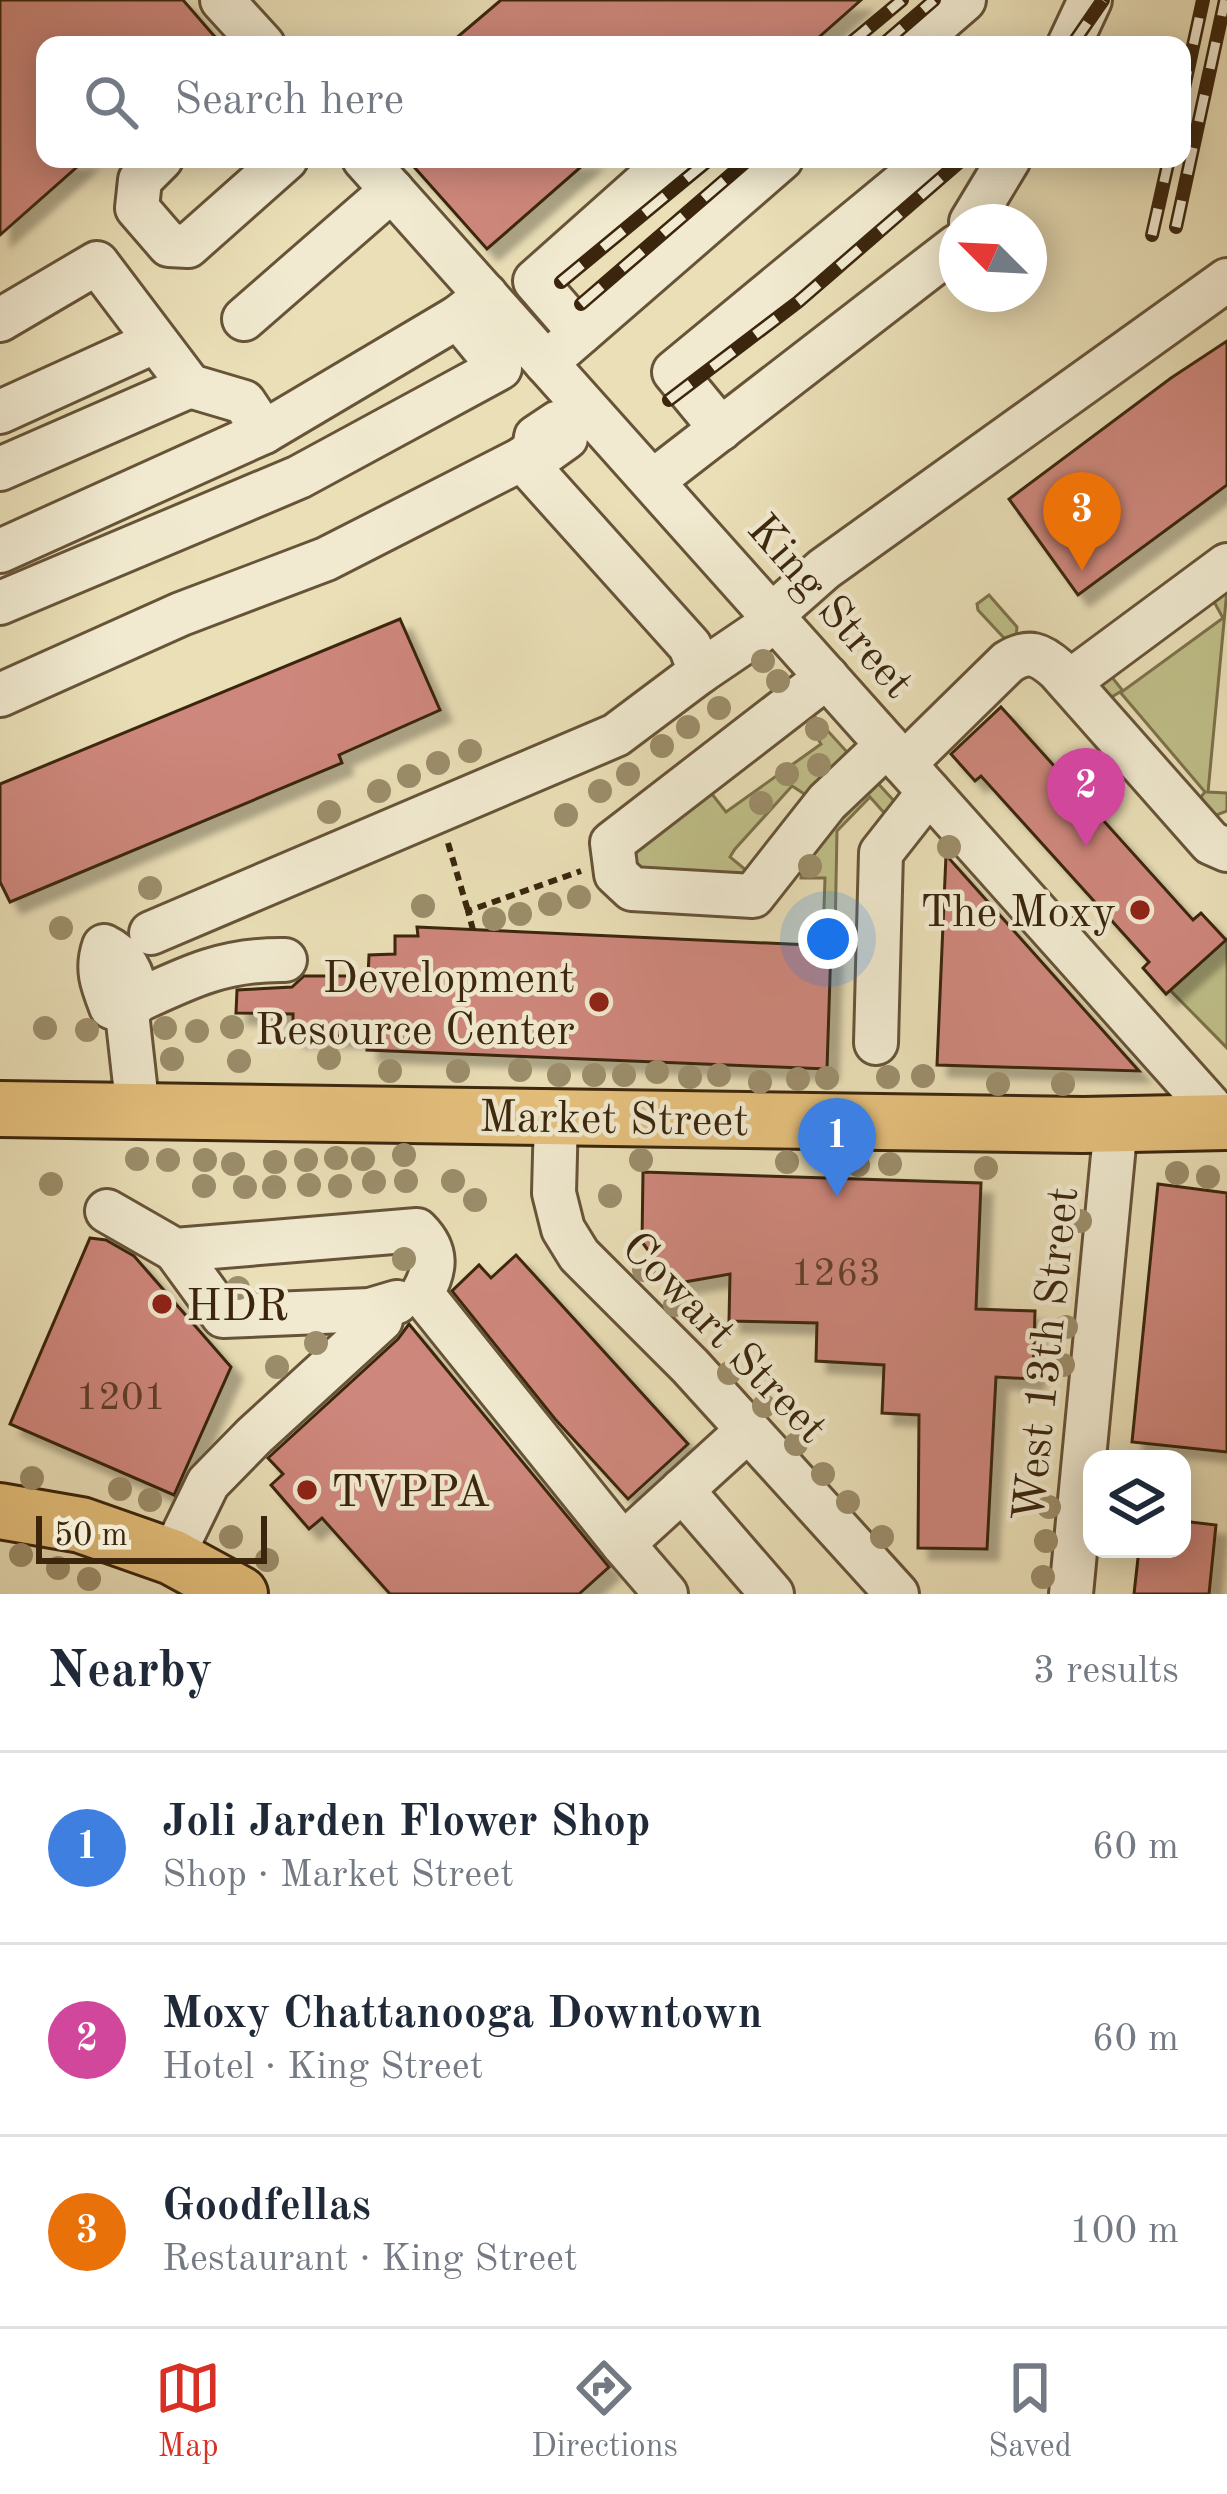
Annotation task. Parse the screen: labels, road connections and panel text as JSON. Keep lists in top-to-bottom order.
{
  "streets": {
    "main road": ["Market Street"],
    "street": ["King Street", "Cowart Street", "West 13th Street"]
  },
  "crossings": [
    ["King Street", "Market Street"],
    ["Market Street", "Cowart Street"],
    ["Market Street", "West 13th Street"]
  ],
  "places": [
    "The Moxy",
    "Development Resource Center",
    "HDR",
    "TVPPA"
  ],
  "house_numbers": ["1263", "1201"],
  "scale_bar": "50 m",
  "north": "top left",
  "page": {
    "search": "Search here",
    "pins": ["3", "2", "1"],
    "scale": "50 m",
    "heading": ["Nearby", "3 results"],
    "list": [
      {
        "mark": "1",
        "name": "Joli Jarden Flower Shop",
        "note": "Shop · Market Street",
        "value": "60 m"
      },
      {
        "mark": "2",
        "name": "Moxy Chattanooga Downtown",
        "note": "Hotel · King Street",
        "value": "60 m"
      },
      {
        "mark": "3",
        "name": "Goodfellas",
        "note": "Restaurant · King Street",
        "value": "100 m"
      }
    ],
    "nav": ["Map", "Directions", "Saved"]
  }
}
